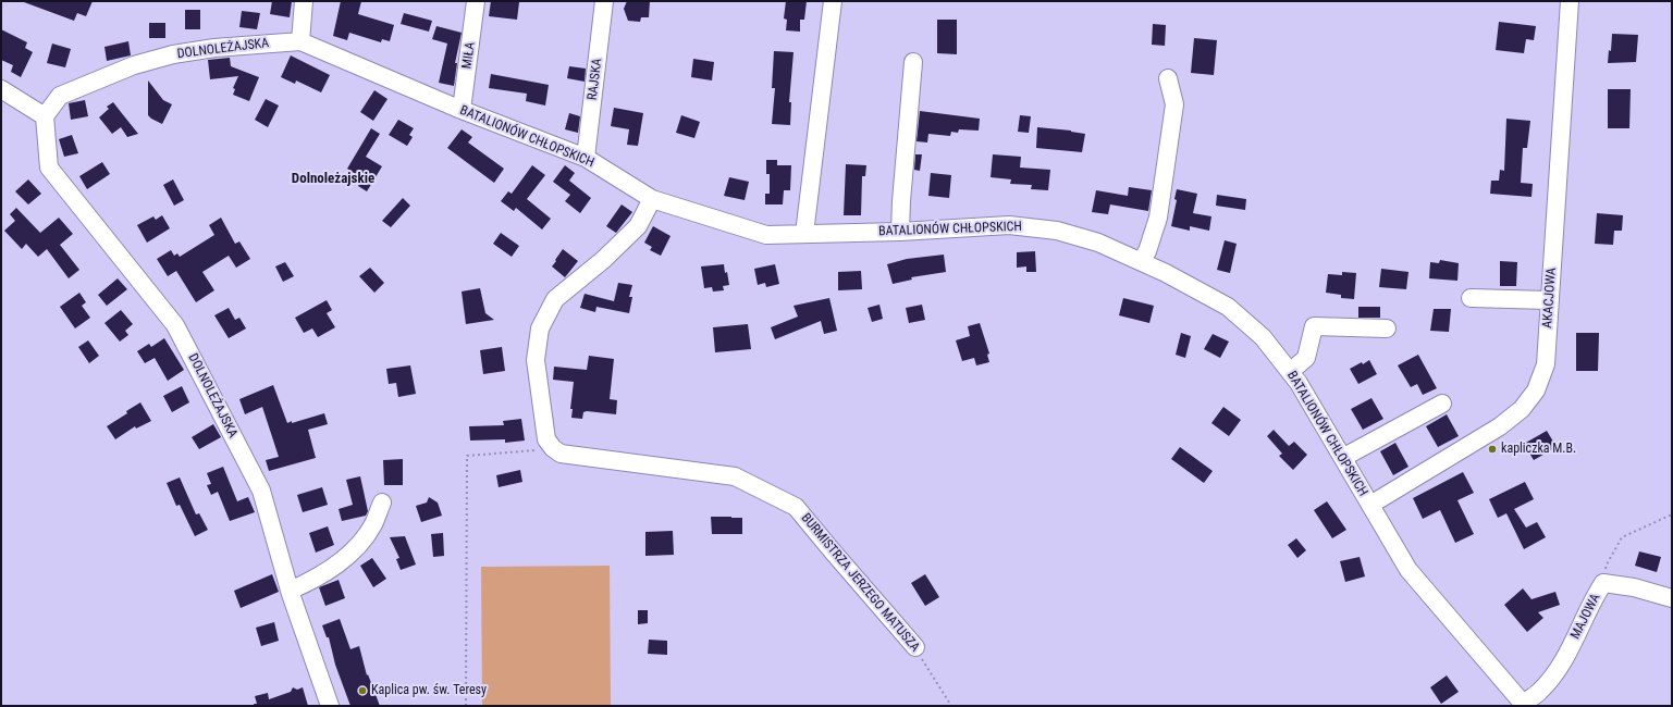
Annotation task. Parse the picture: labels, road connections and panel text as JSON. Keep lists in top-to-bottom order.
{
  "streets": {
    "street": [
      "DOLNOLEŻAJSKA",
      "MIŁA",
      "RAJSKA",
      "BATALIONÓW CHŁOPSKICH",
      "AKACJOWA",
      "BURMISTRZA JERZEGO MATUSZA",
      "MAJOWA"
    ]
  },
  "crossings": [
    ["DOLNOLEŻAJSKA", "BATALIONÓW CHŁOPSKICH"],
    ["MIŁA", "BATALIONÓW CHŁOPSKICH"],
    ["RAJSKA", "BATALIONÓW CHŁOPSKICH"],
    ["BATALIONÓW CHŁOPSKICH", "AKACJOWA"],
    ["BATALIONÓW CHŁOPSKICH", "MAJOWA"]
  ],
  "districts": ["Dolnoleżajskie"],
  "places": ["kapliczka M.B.", "Kaplica pw. św. Teresy"]
}
